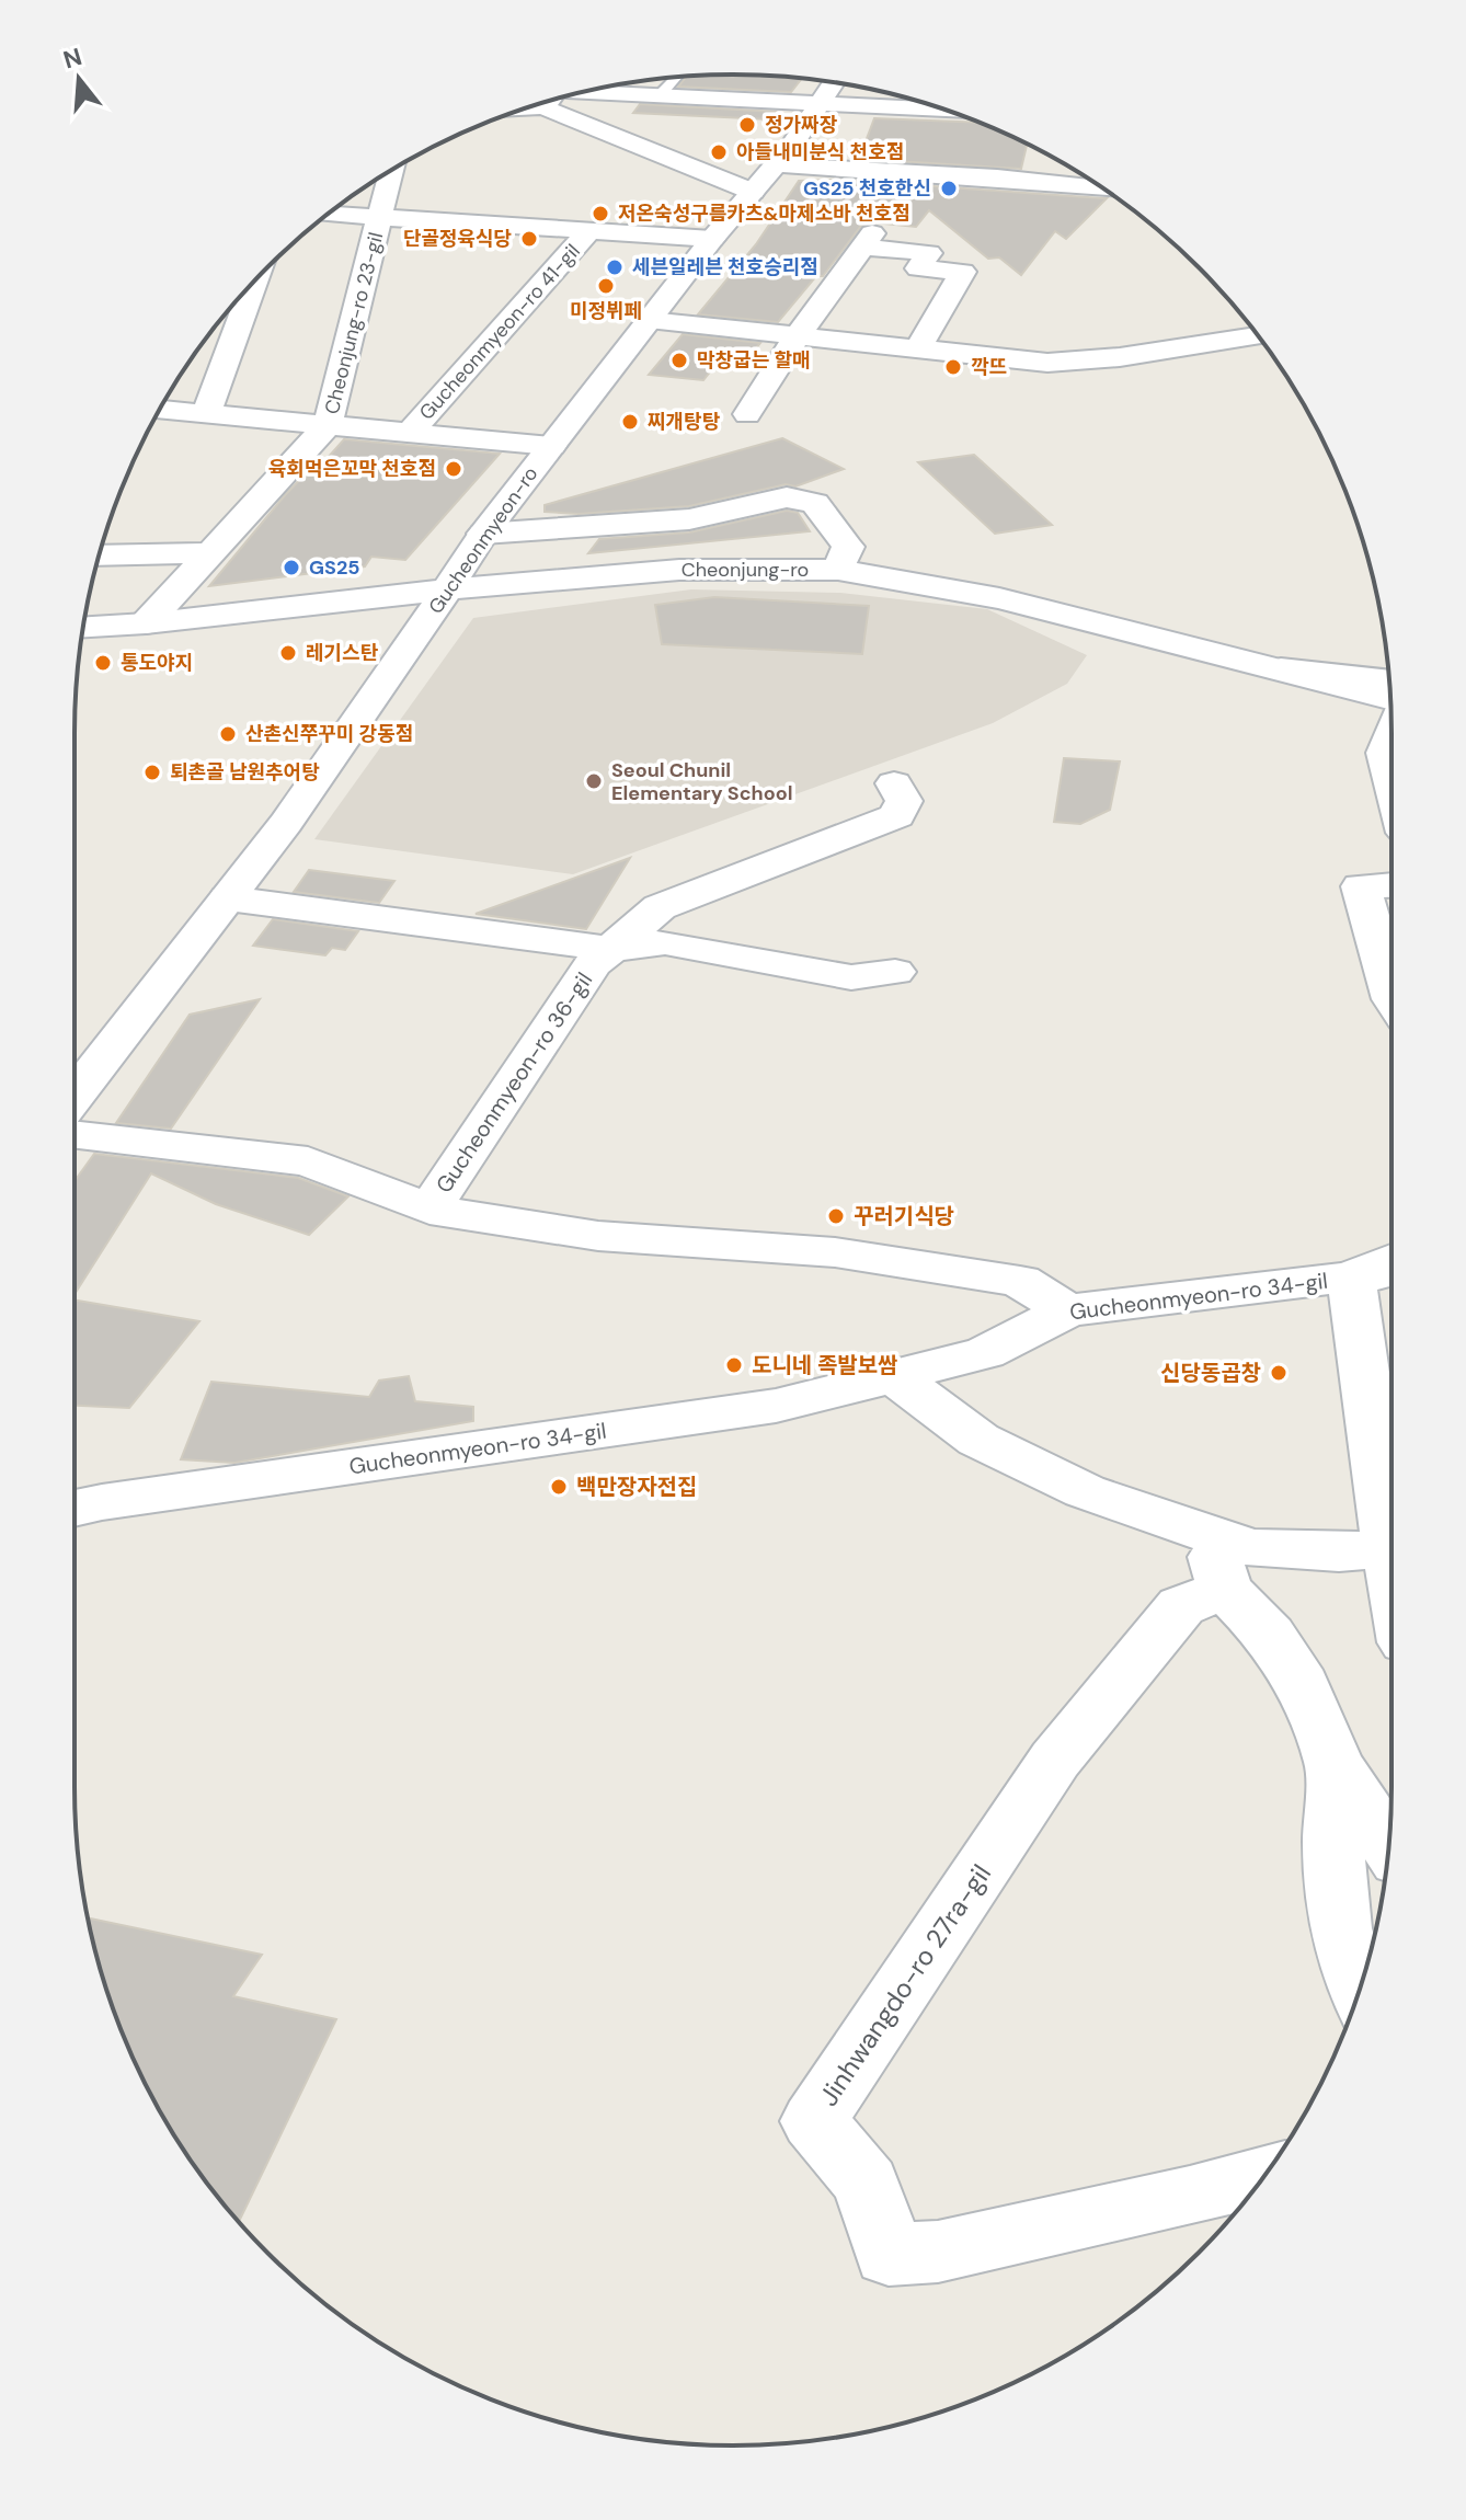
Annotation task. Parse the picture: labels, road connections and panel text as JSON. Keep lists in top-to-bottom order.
{
  "streets": {
    "street": [
      "Cheonjung-ro 23-gil",
      "Gucheonmyeon-ro 41-gil",
      "Gucheonmyeon-ro",
      "Cheonjung-ro",
      "Gucheonmyeon-ro 36-gil",
      "Gucheonmyeon-ro 34-gil",
      "Jinhwangdo-ro 27ra-gil"
    ]
  },
  "crossings": [
    ["Cheonjung-ro 23-gil", "Gucheonmyeon-ro 41-gil"],
    ["Cheonjung-ro 23-gil", "Cheonjung-ro"],
    ["Gucheonmyeon-ro 41-gil", "Gucheonmyeon-ro"],
    ["Gucheonmyeon-ro", "Cheonjung-ro"],
    ["Gucheonmyeon-ro 36-gil", "Gucheonmyeon-ro 34-gil"]
  ],
  "places": [
    "정가짜장",
    "아들내미분식 천호점",
    "GS25 천호한신",
    "저온숙성구름카츠&마제소바 천호점",
    "단골정육식당",
    "세븐일레븐 천호승리점",
    "미정뷔페",
    "막창굽는 할매",
    "깍뜨",
    "찌개탕탕",
    "육회먹은꼬막 천호점",
    "GS25",
    "레기스탄",
    "통도야지",
    "산촌신쭈꾸미 강동점",
    "퇴촌골 남원추어탕",
    "Seoul Chunil Elementary School",
    "꾸러기식당",
    "도니네 족발보쌈",
    "신당동곱창",
    "백만장자전집"
  ],
  "north": "top"
}
